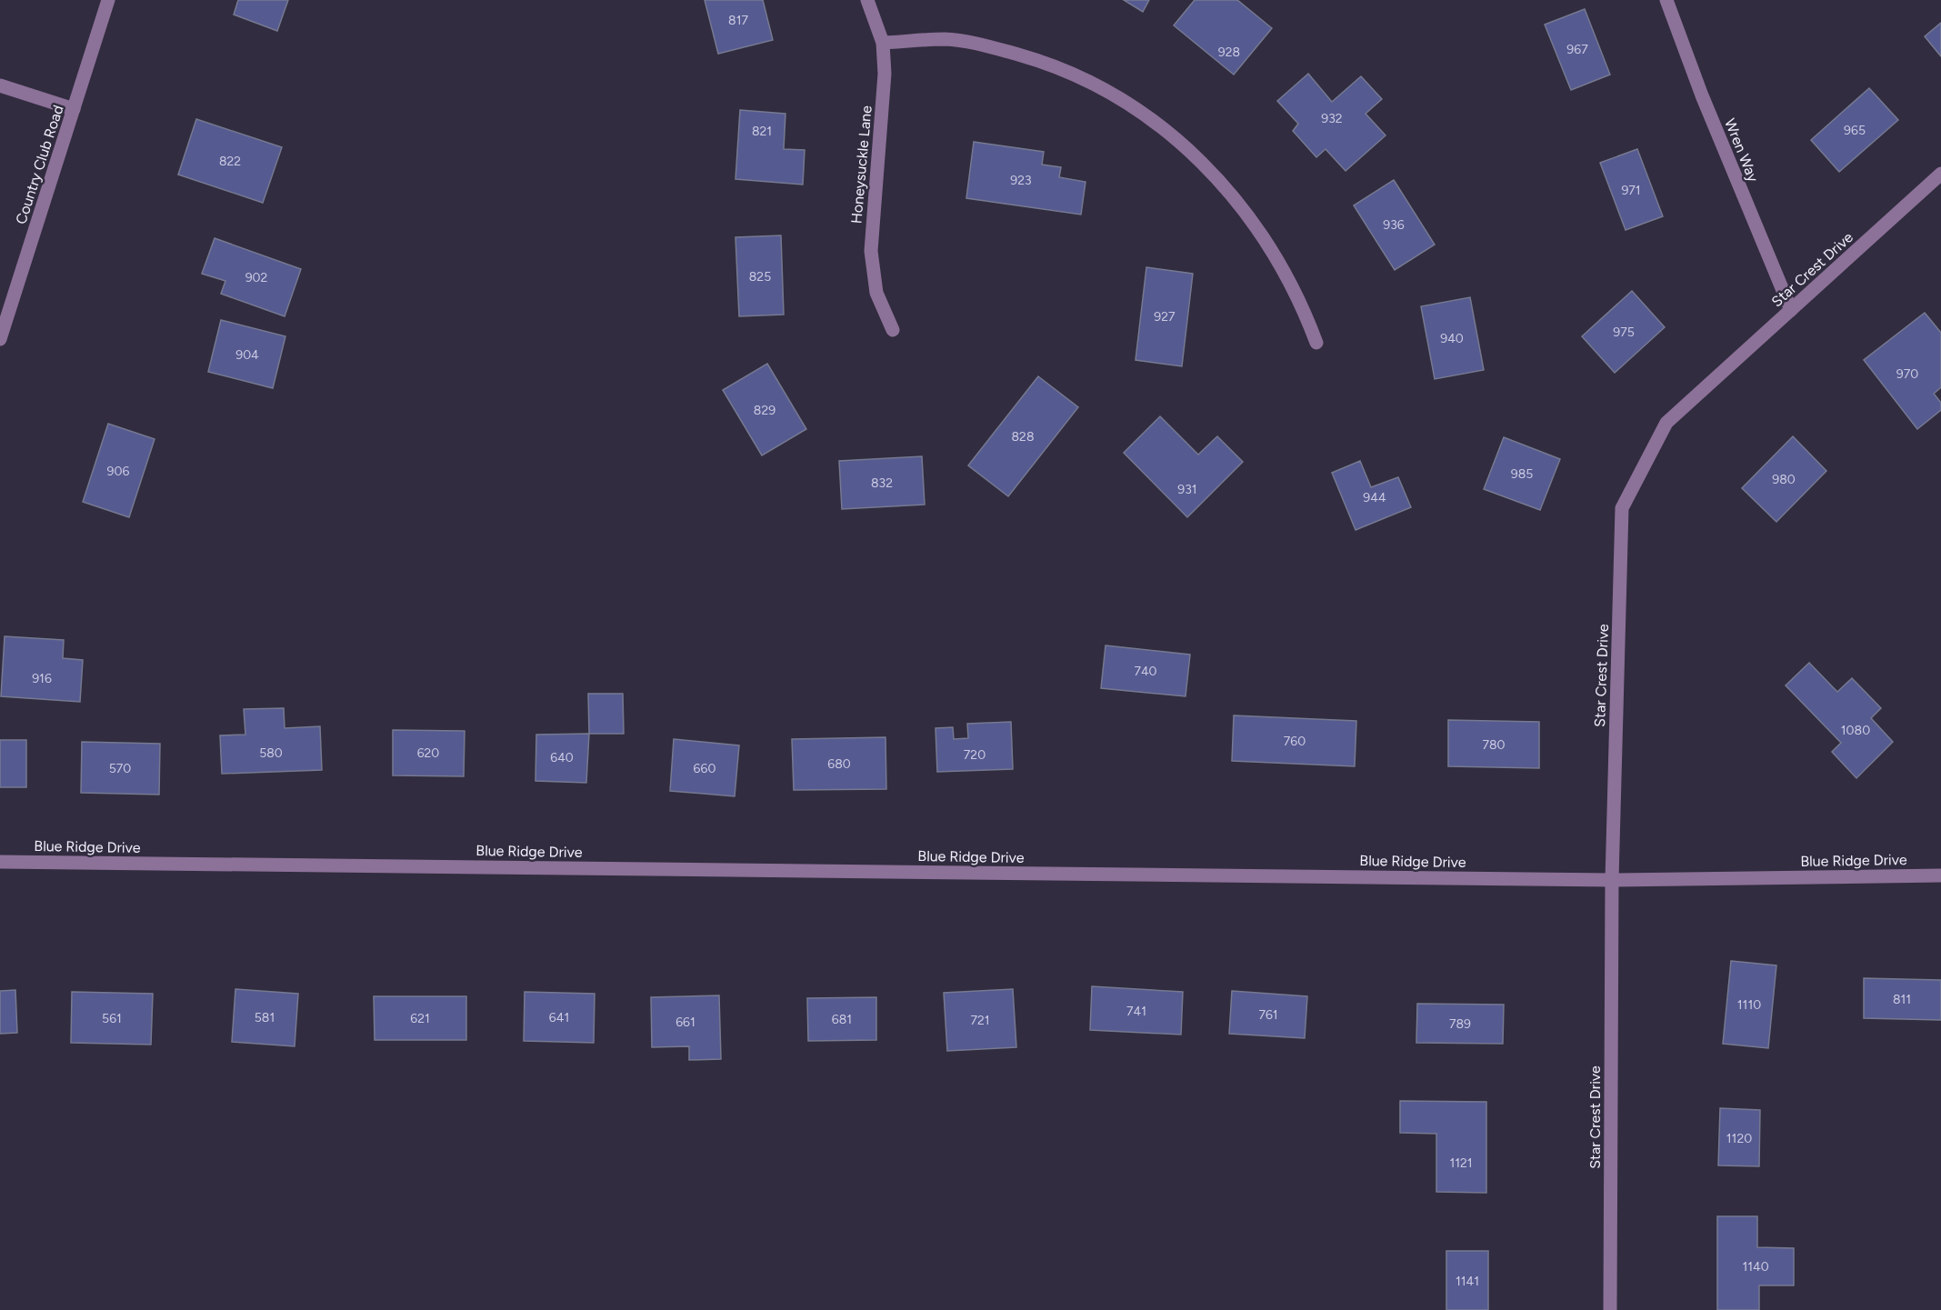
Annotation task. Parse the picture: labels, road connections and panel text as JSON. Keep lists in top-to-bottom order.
{
  "streets": {
    "street": [
      "Wren Way",
      "Country Club Road",
      "Honeysuckle Lane",
      "Star Crest Drive",
      "Blue Ridge Drive"
    ]
  },
  "crossings": [
    ["Wren Way", "Star Crest Drive"],
    ["Star Crest Drive", "Blue Ridge Drive"]
  ],
  "house_numbers": [
    "817",
    "967",
    "928",
    "932",
    "965",
    "821",
    "822",
    "923",
    "971",
    "936",
    "825",
    "902",
    "927",
    "975",
    "940",
    "904",
    "970",
    "829",
    "828",
    "906",
    "985",
    "980",
    "832",
    "931",
    "944",
    "740",
    "916",
    "1080",
    "760",
    "780",
    "580",
    "620",
    "720",
    "640",
    "680",
    "570",
    "660",
    "811",
    "1110",
    "741",
    "761",
    "581",
    "641",
    "561",
    "621",
    "681",
    "721",
    "661",
    "789",
    "1120",
    "1121",
    "1140",
    "1141"
  ]
}
